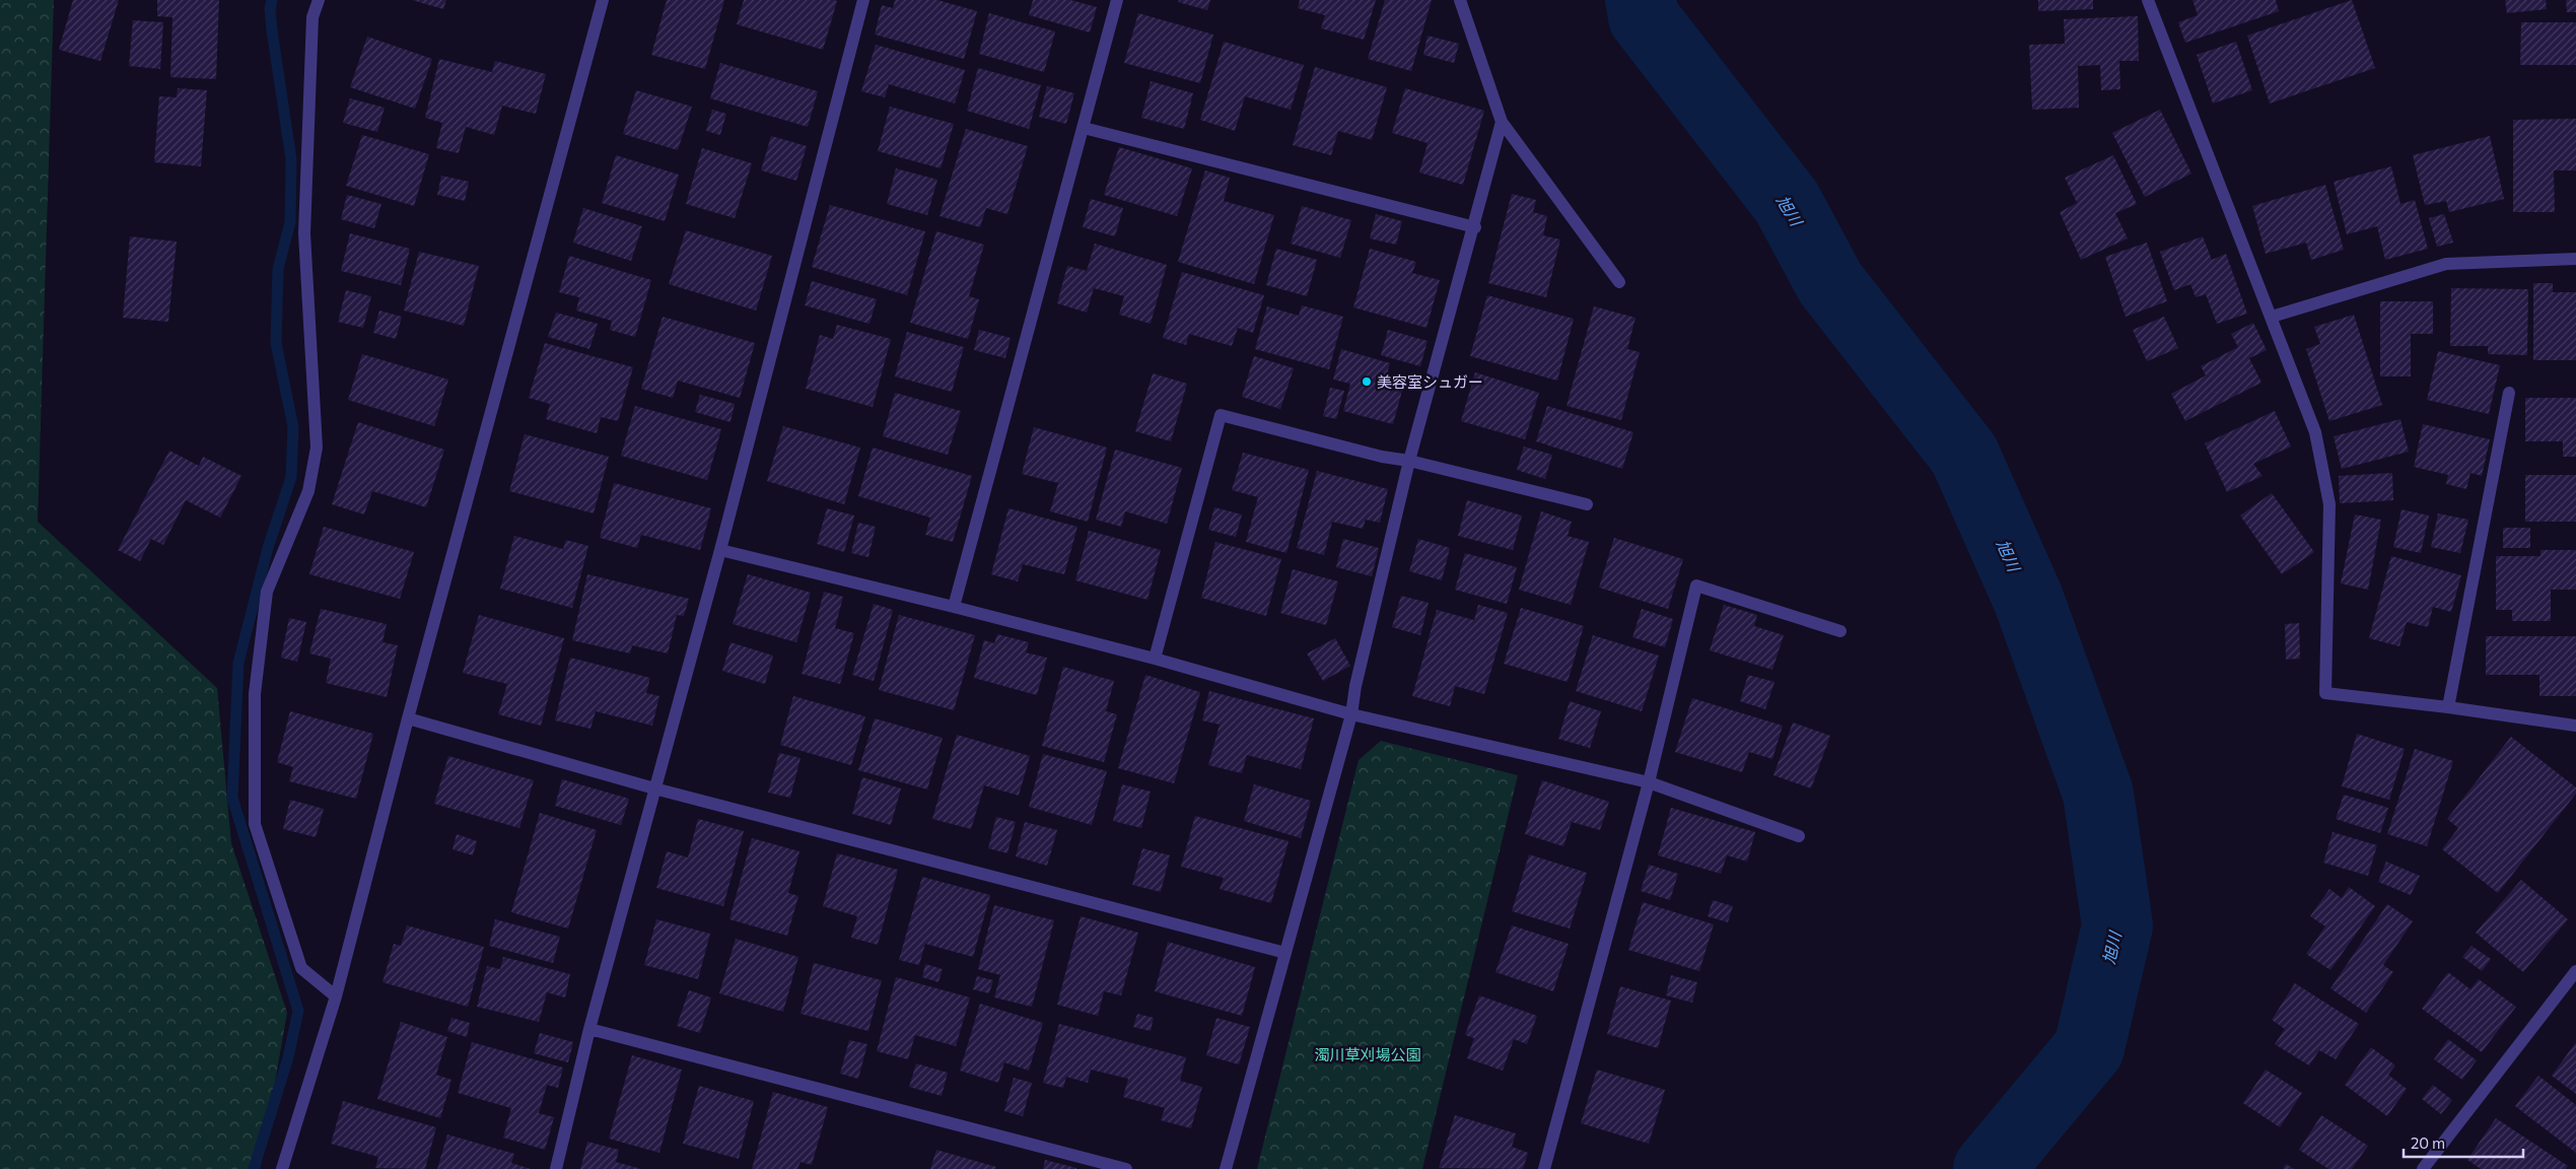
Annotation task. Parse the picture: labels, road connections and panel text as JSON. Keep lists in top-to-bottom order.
{
  "water": ["旭川"],
  "parks": ["濁川草刈場公園"],
  "places": ["美容室シュガー"],
  "scale_bar": "20 m"
}
